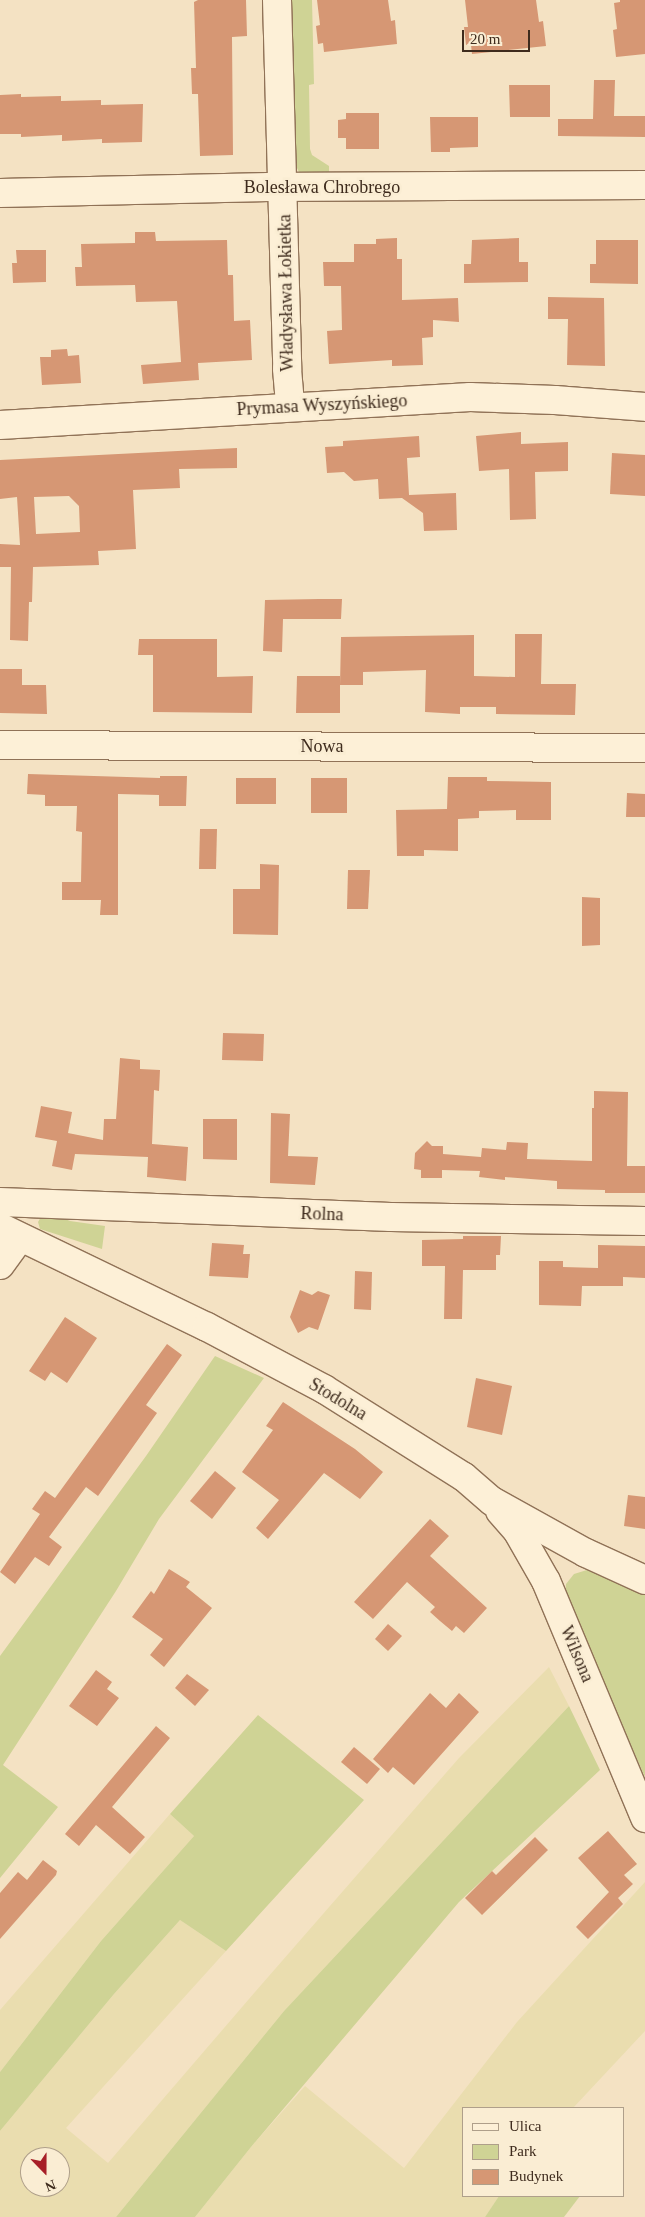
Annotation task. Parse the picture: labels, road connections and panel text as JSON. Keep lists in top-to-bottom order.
{
  "streets": {
    "street": [
      "Bolesława Chrobrego",
      "Władysława Łokietka",
      "Prymasa Wyszyńskiego",
      "Nowa",
      "Rolna",
      "Stodolna",
      "Wilsona"
    ]
  },
  "crossings": [
    ["Bolesława Chrobrego", "Władysława Łokietka"],
    ["Władysława Łokietka", "Prymasa Wyszyńskiego"],
    ["Stodolna", "Wilsona"]
  ],
  "legend": ["Ulica", "Park", "Budynek"],
  "scale_bar": "20 m",
  "north": "bottom"
}
